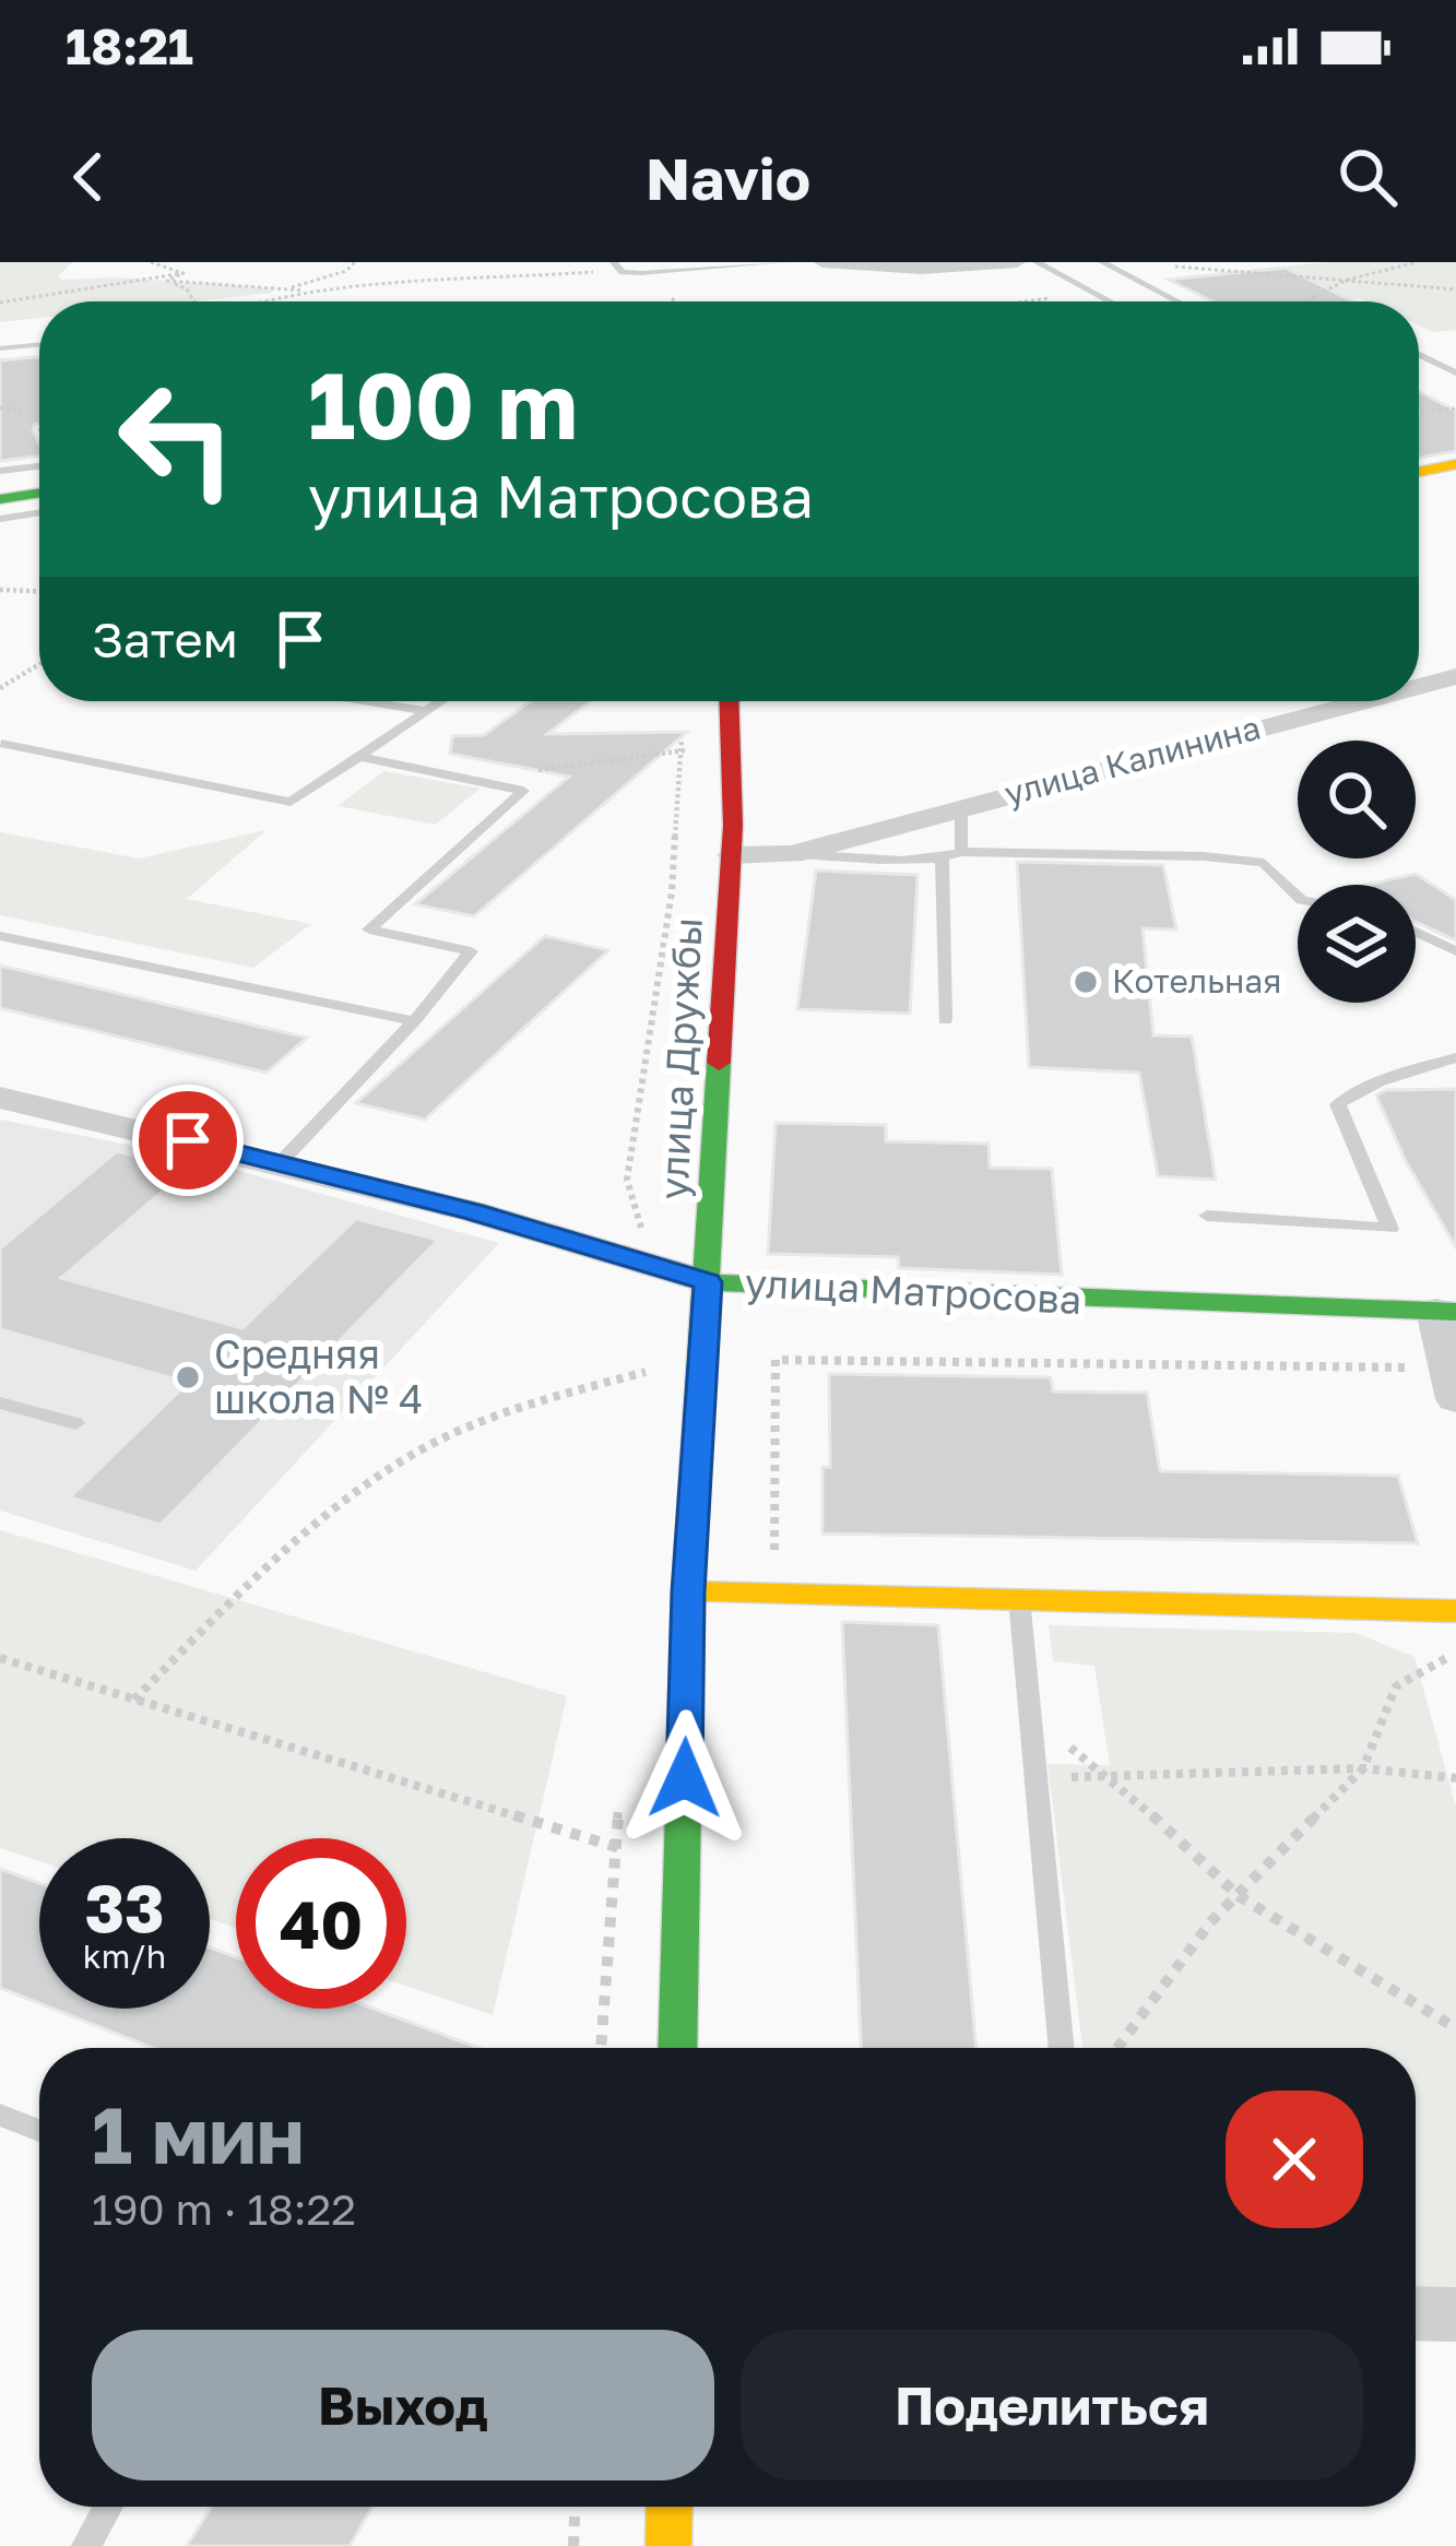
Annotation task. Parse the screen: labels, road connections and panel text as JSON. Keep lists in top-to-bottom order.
{
  "streets": {
    "street": ["улица Калинина", "улица Дружбы", "улица Матросова"]
  },
  "crossings": [
    ["улица Калинина", "улица Дружбы"],
    ["улица Дружбы", "улица Матросова"]
  ],
  "places": ["Котельная", "Средняя школа № 4"],
  "page": {
    "status": "18:21",
    "header": "Navio",
    "turn": ["100 m", "улица Матросова"],
    "then": "Затем",
    "speed": "33 km/h",
    "limit": "40",
    "heading": ["1 мин", "190 m · 18:22"],
    "buttons": ["Выход", "Поделиться"]
  }
}
